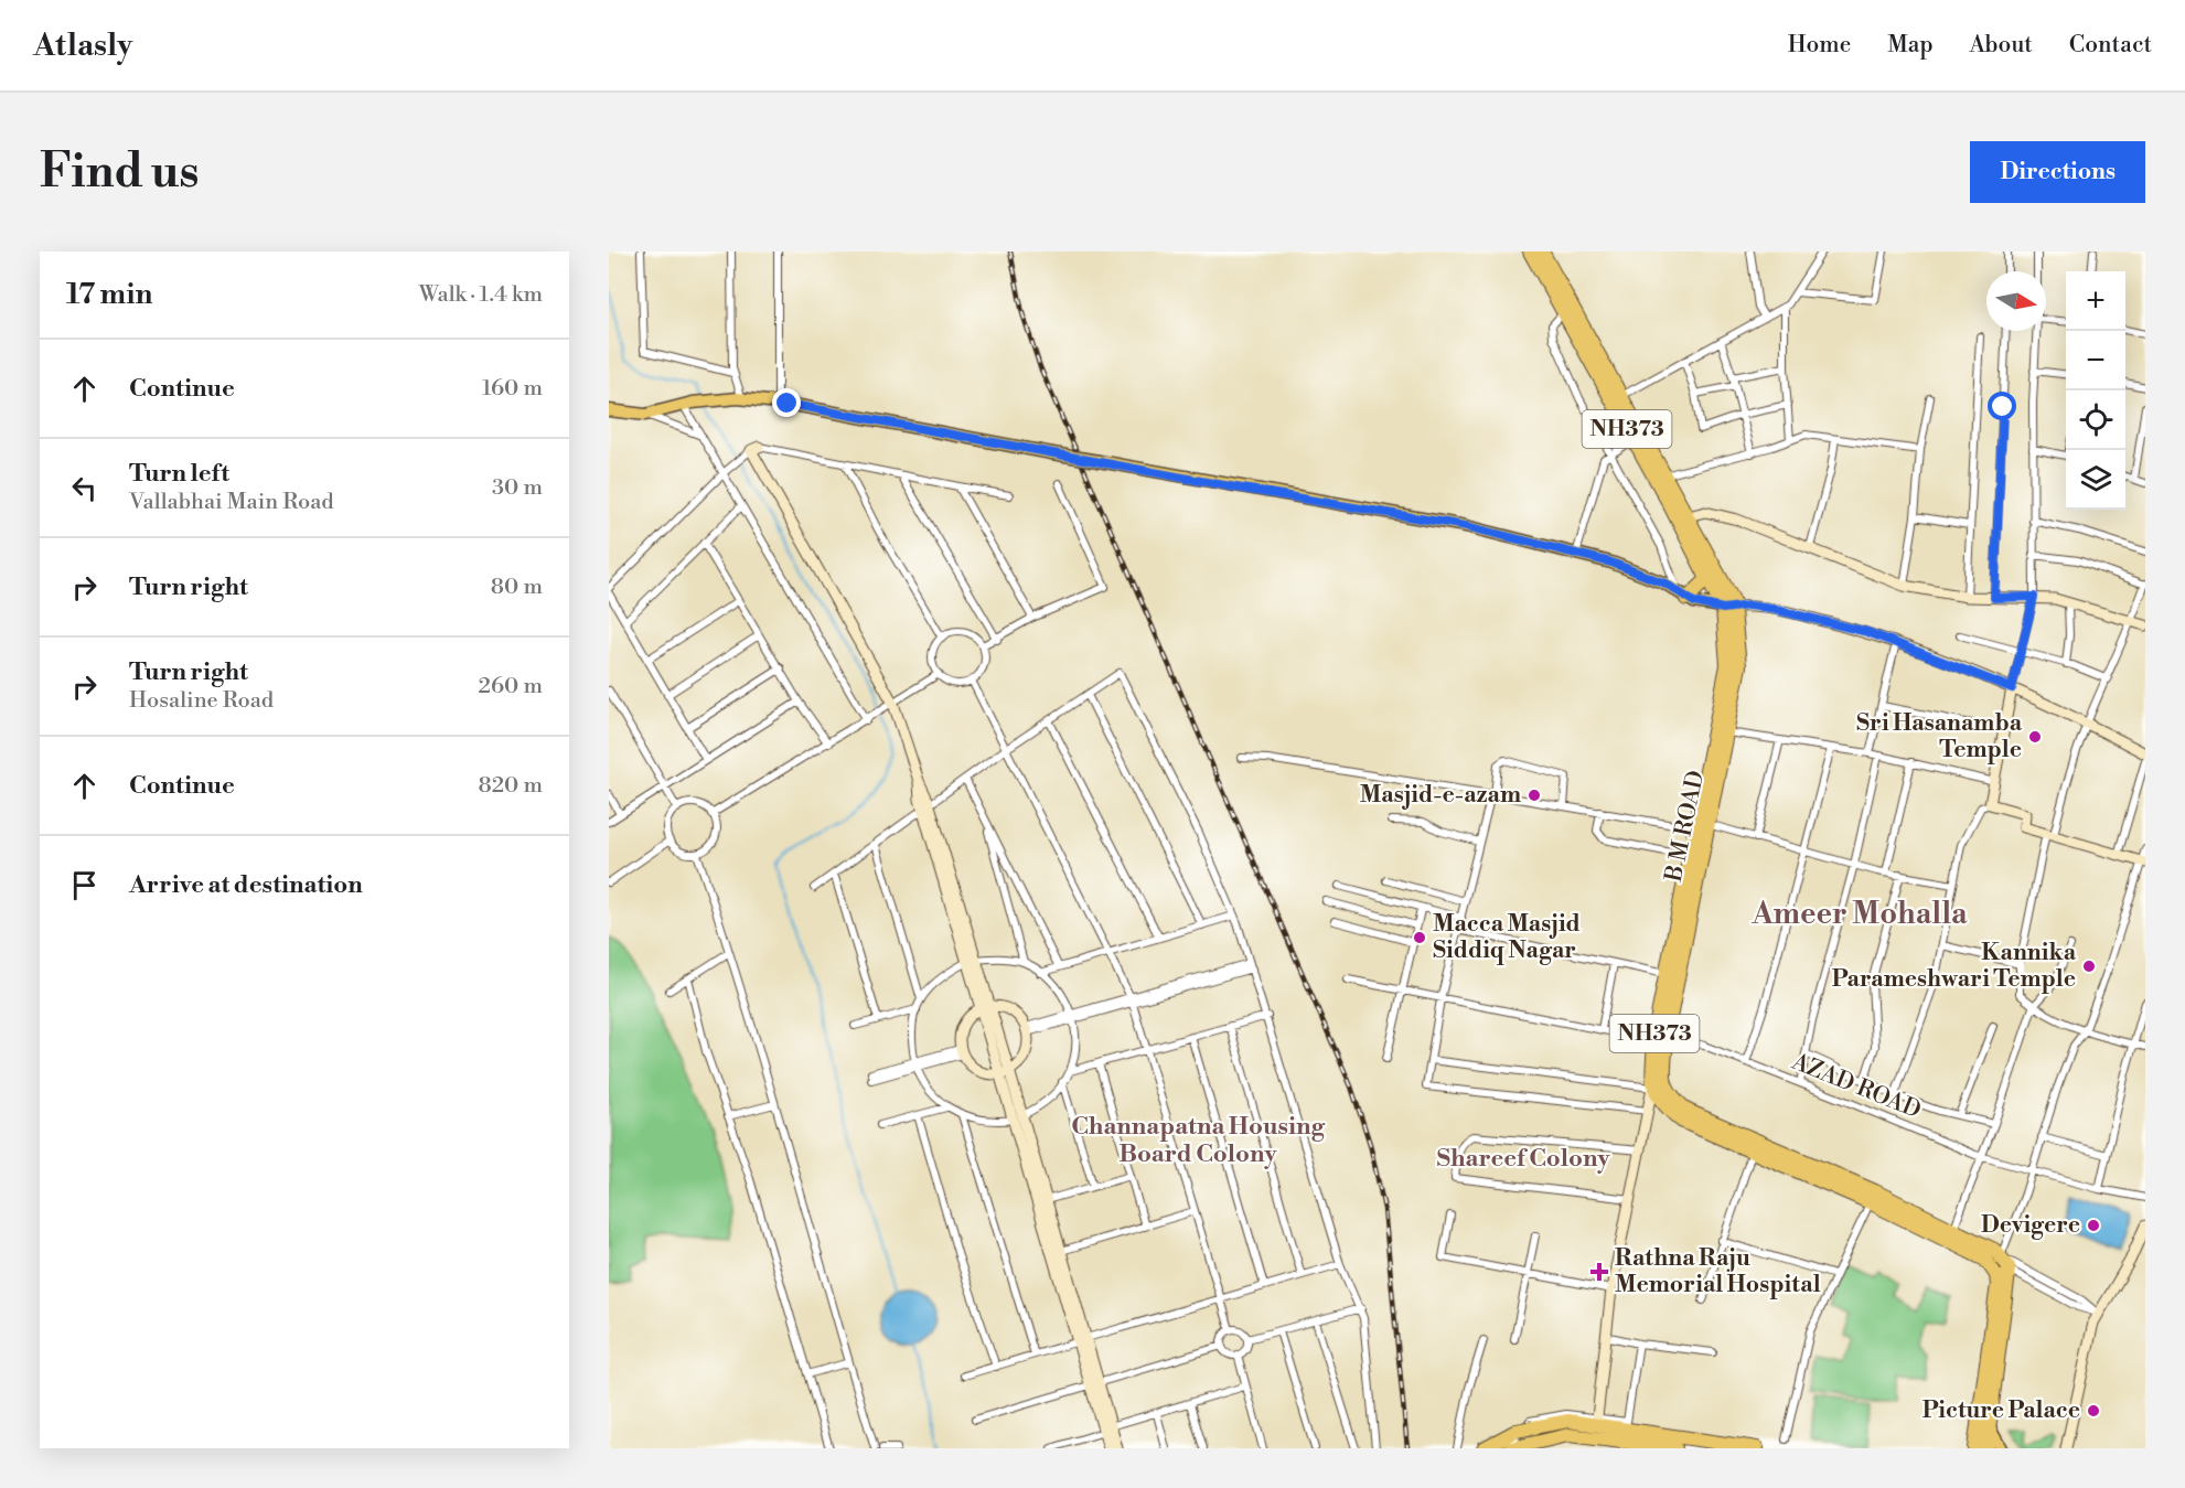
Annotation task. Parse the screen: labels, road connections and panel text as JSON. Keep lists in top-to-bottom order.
{
  "streets": {
    "highway": ["NH373", "B M ROAD"],
    "street": ["AZAD ROAD"]
  },
  "crossings": [
    ["NH373", "B M ROAD"],
    ["NH373", "AZAD ROAD"],
    ["B M ROAD", "AZAD ROAD"]
  ],
  "districts": ["Ameer Mohalla", "Channapatna Housing Board Colony", "Shareef Colony"],
  "places": {
    "other": [
      "Sri Hasanamba Temple",
      "Masjid-e-azam",
      "Macca Masjid Siddiq Nagar",
      "Kannika Parameshwari Temple",
      "Devigere",
      "Picture Palace"
    ],
    "health": ["Rathna Raju Memorial Hospital"]
  },
  "north": "right",
  "page": {
    "header": "Atlasly",
    "nav": [
      "Home",
      "Map",
      "About",
      "Contact"
    ],
    "buttons": "Directions",
    "title": "Find us",
    "heading": ["17 min", "Walk · 1.4 km"],
    "map_buttons": ["+", "−"],
    "list": [
      ["Continue", "160 m"],
      ["Turn left", "Vallabhai Main Road", "30 m"],
      ["Turn right", "80 m"],
      ["Turn right", "Hosaline Road", "260 m"],
      ["Continue", "820 m"],
      "Arrive at destination"
    ]
  }
}
